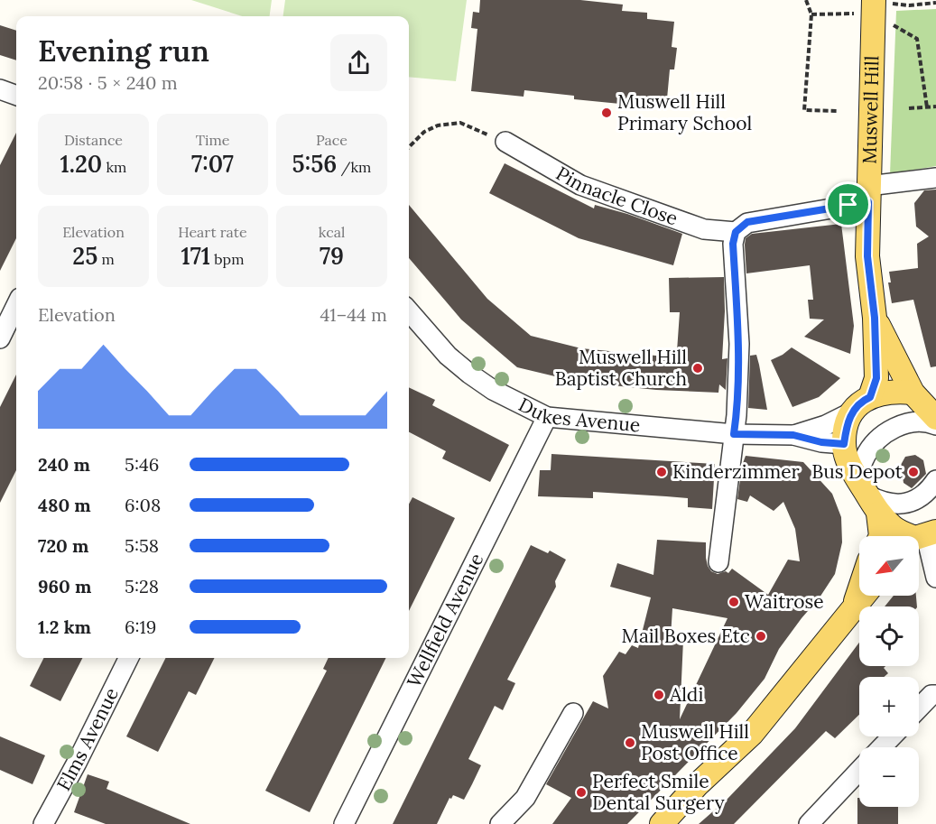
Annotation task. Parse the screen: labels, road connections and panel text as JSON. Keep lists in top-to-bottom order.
{
  "streets": {
    "main road": ["Muswell Hill"],
    "street": [
      "Pinnacle Close",
      "Dukes Avenue",
      "Wellfield Avenue",
      "Elms Avenue"
    ]
  },
  "crossings": [
    ["Dukes Avenue", "Wellfield Avenue"]
  ],
  "places": [
    "Muswell Hill Primary School",
    "Muswell Hill Baptist Church",
    "Kinderzimmer",
    "Bus Depot",
    "Waitrose",
    "Mail Boxes Etc",
    "Aldi",
    "Muswell Hill Post Office",
    "Perfect Smile Dental Surgery"
  ],
  "north": "bottom left",
  "page": {
    "heading": ["Evening run", "20:58 · 5 × 240 m"],
    "stats": [
      ["Distance", "1.20 km"],
      ["Time", "7:07"],
      ["Pace", "5:56 /km"],
      ["Elevation", "25 m"],
      ["Heart rate", "171 bpm"],
      ["kcal", "79"]
    ],
    "chart": ["Elevation", "41–44 m"],
    "list": [
      {
        "name": "240 m",
        "note": "5:46"
      },
      {
        "name": "480 m",
        "note": "6:08"
      },
      {
        "name": "720 m",
        "note": "5:58"
      },
      {
        "name": "960 m",
        "note": "5:28"
      },
      {
        "name": "1.2 km",
        "note": "6:19"
      }
    ],
    "map_buttons": ["+", "−"]
  }
}
